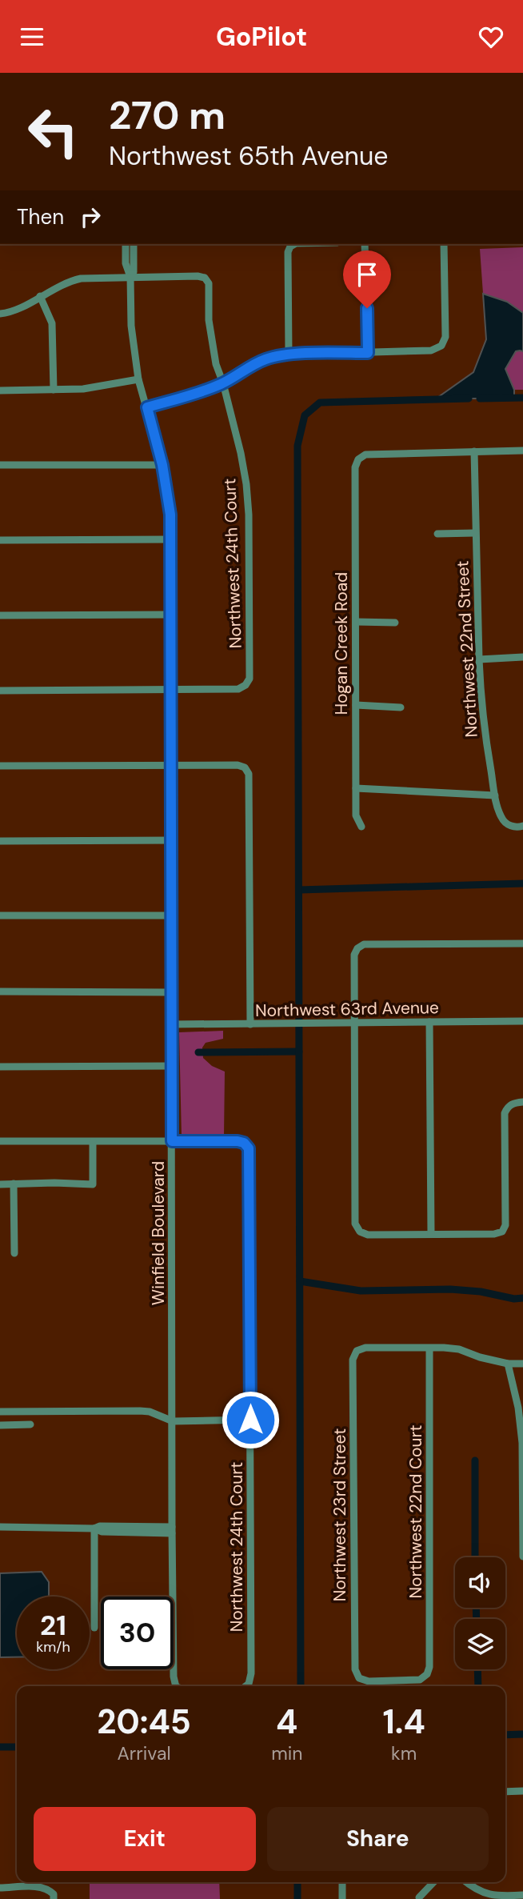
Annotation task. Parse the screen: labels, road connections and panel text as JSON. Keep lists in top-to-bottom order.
{
  "streets": {
    "street": [
      "Northwest 24th Court",
      "Hogan Creek Road",
      "Northwest 22nd Street",
      "Northwest 63rd Avenue",
      "Winfield Boulevard",
      "Northwest 22nd Court",
      "Northwest 23rd Street"
    ]
  },
  "crossings": [
    ["Northwest 24th Court", "Winfield Boulevard"],
    ["Hogan Creek Road", "Northwest 22nd Street"],
    ["Northwest 63rd Avenue", "Winfield Boulevard"],
    ["Northwest 22nd Court", "Northwest 23rd Street"]
  ],
  "page": {
    "header": "GoPilot",
    "turn": ["270 m", "Northwest 65th Avenue"],
    "then": "Then",
    "speed": "21 km/h",
    "limit": "30",
    "eta": [
      "20:45",
      "Arrival",
      "4",
      "min",
      "1.4",
      "km"
    ],
    "buttons": ["Exit", "Share"]
  }
}
